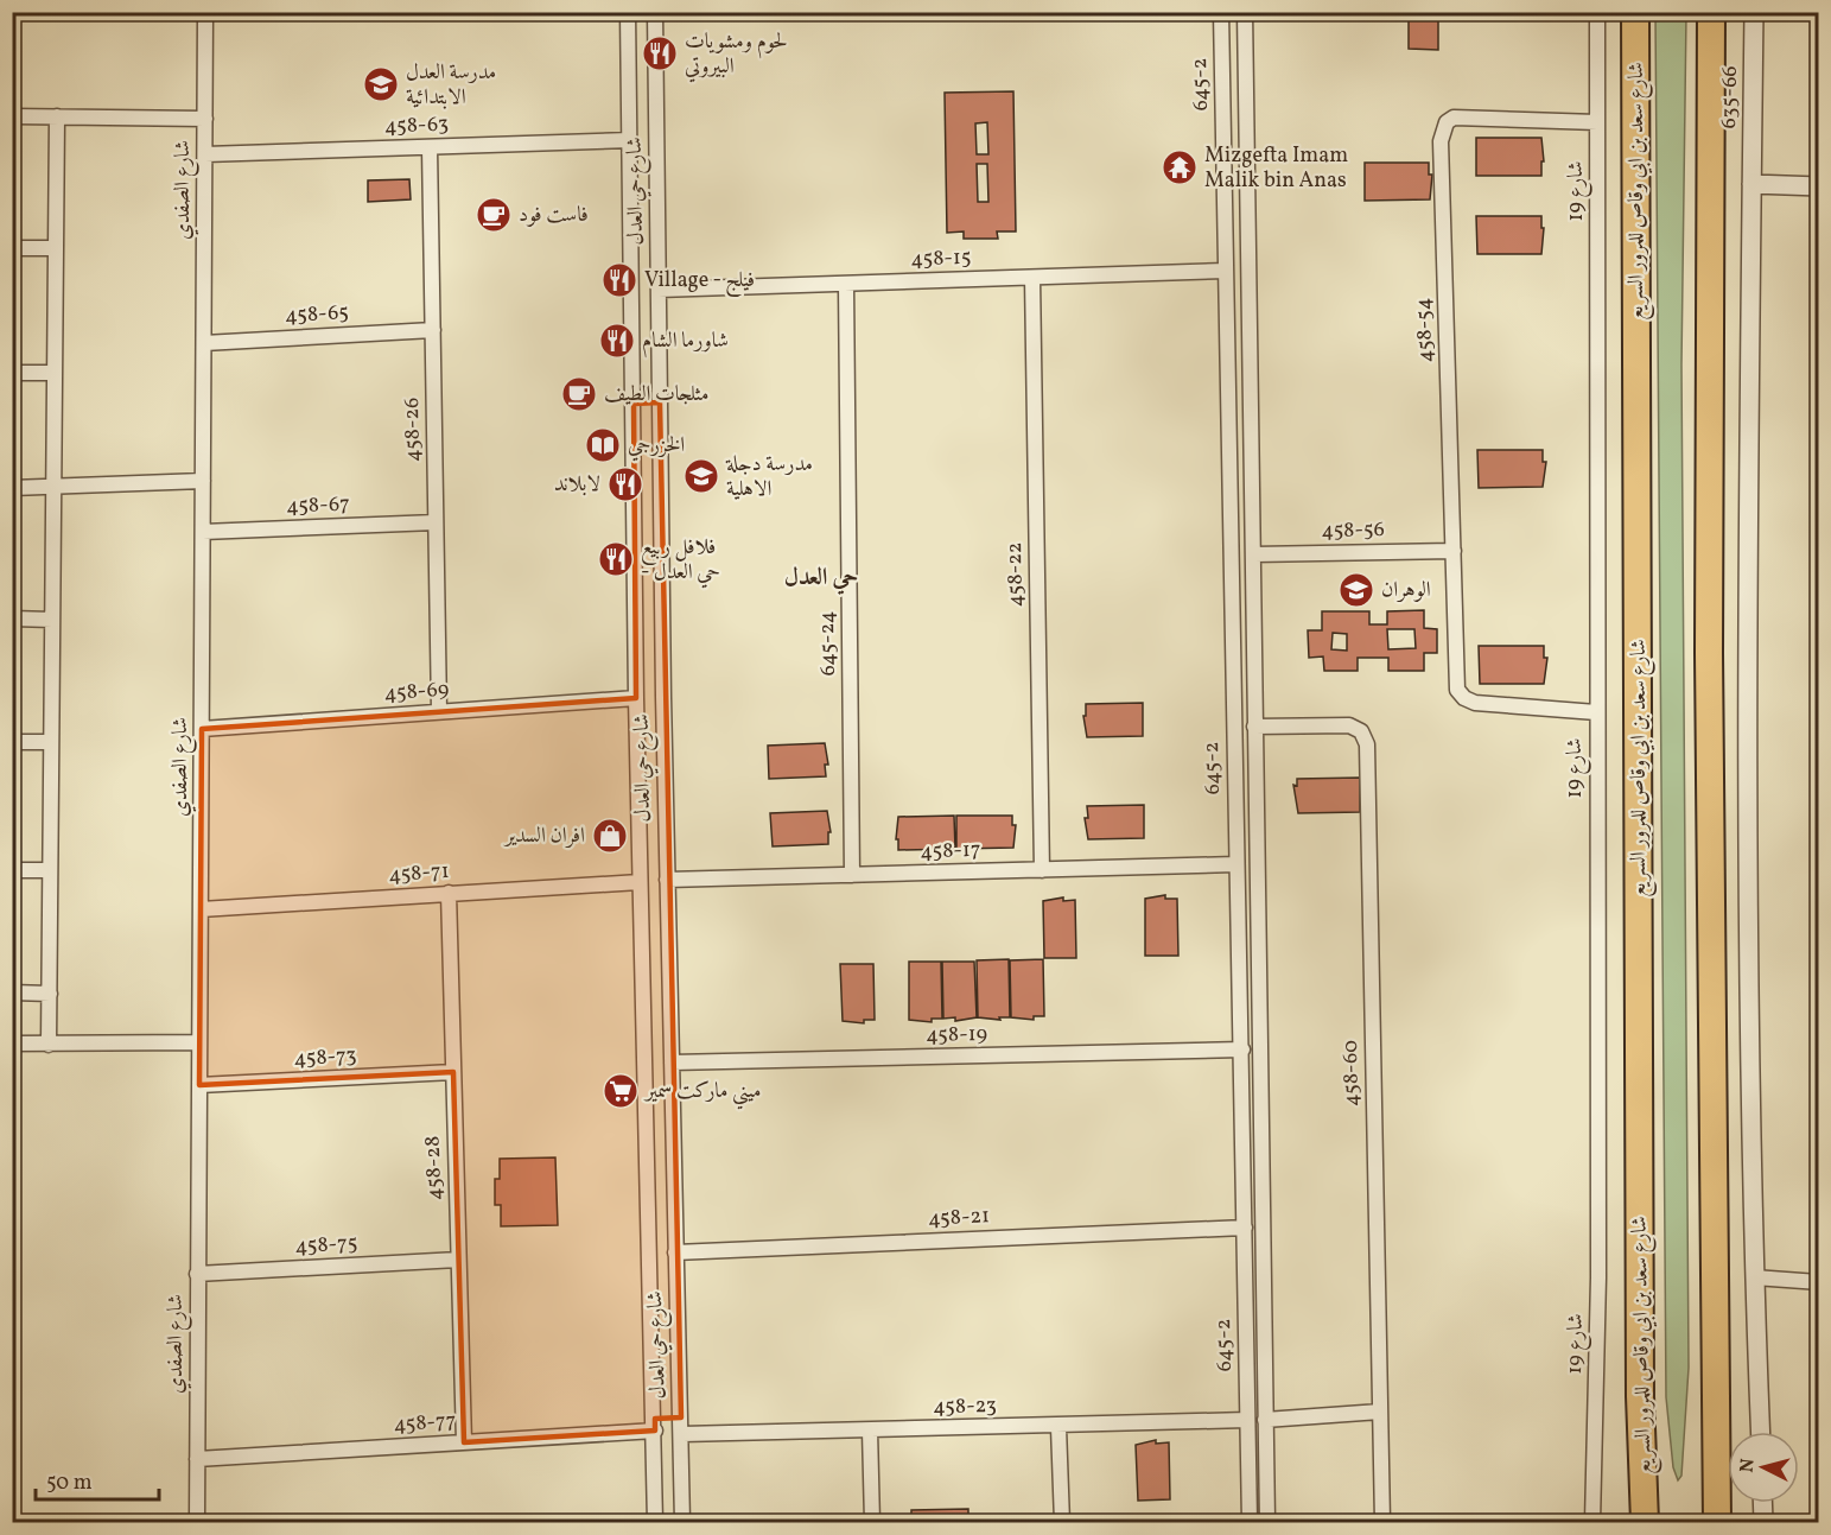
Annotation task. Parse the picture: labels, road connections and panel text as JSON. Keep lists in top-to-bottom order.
{
  "streets": {
    "highway": ["شارع سعد بن ابي وقاص للمرور السريع"],
    "street": [
      "645-2",
      "635-66",
      "458-63",
      "شارع الصفدي",
      "شارع حي العدل",
      "شارع 19",
      "458-15",
      "458-65",
      "458-54",
      "458-26",
      "458-67",
      "458-56",
      "458-22",
      "645-24",
      "458-69",
      "458-17",
      "458-71",
      "458-19",
      "458-73",
      "458-60",
      "458-28",
      "458-21",
      "458-75",
      "458-23",
      "458-77"
    ]
  },
  "crossings": [
    ["645-2", "458-15"],
    ["645-2", "458-56"],
    ["645-2", "458-17"],
    ["645-2", "458-19"],
    ["645-2", "458-60"],
    ["645-2", "458-21"],
    ["645-2", "458-23"],
    ["458-63", "شارع الصفدي"],
    ["458-63", "شارع حي العدل"],
    ["458-63", "458-26"],
    ["شارع الصفدي", "458-65"],
    ["شارع الصفدي", "458-67"],
    ["شارع الصفدي", "458-69"],
    ["شارع الصفدي", "458-71"],
    ["شارع الصفدي", "458-73"],
    ["شارع الصفدي", "458-75"],
    ["شارع الصفدي", "458-77"],
    ["شارع حي العدل", "458-15"],
    ["شارع حي العدل", "458-69"],
    ["شارع حي العدل", "458-17"],
    ["شارع حي العدل", "458-71"],
    ["شارع حي العدل", "458-19"],
    ["شارع حي العدل", "458-21"],
    ["شارع حي العدل", "458-23"],
    ["شارع حي العدل", "458-77"],
    ["شارع 19", "458-54"],
    ["458-15", "458-22"],
    ["458-15", "645-24"],
    ["458-65", "458-26"],
    ["458-54", "458-56"],
    ["458-26", "458-67"],
    ["458-26", "458-69"],
    ["458-22", "458-17"],
    ["645-24", "458-17"],
    ["458-71", "458-28"],
    ["458-73", "458-28"],
    ["458-28", "458-75"],
    ["458-28", "458-77"]
  ],
  "districts": ["حي العدل"],
  "places": {
    "restaurant": [
      "لحوم ومشويات البيروتي",
      "Village - فيلج",
      "شاورما الشام",
      "لابلاند",
      "فلافل ربيع - حي العدل"
    ],
    "school or university": ["مدرسة العدل الابتدائية", "مدرسة دجلة الاهلية", "الوهران"],
    "temple": ["Mizgefta Imam Malik bin Anas"],
    "cafe": ["فاست فود", "مثلجات الطيف"],
    "library": ["الخزرجي"],
    "shop": ["افران السدير"],
    "supermarket": ["ميني ماركت سمير"]
  },
  "scale_bar": "50 m",
  "north": "left"
}
